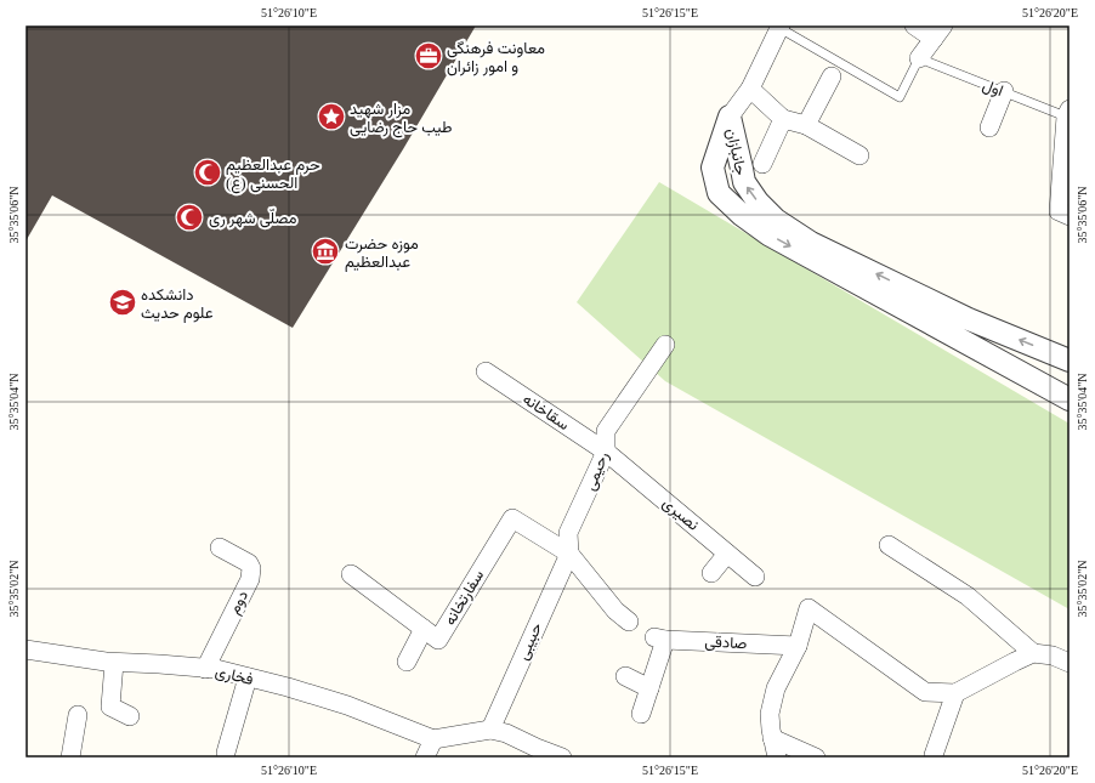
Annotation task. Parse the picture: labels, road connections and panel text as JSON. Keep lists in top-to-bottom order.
{
  "streets": {
    "street": [
      "جانبازان",
      "سقاخانه",
      "رحیمی",
      "نصیری",
      "سفارتخانه",
      "دوم",
      "حبیبی",
      "صادقی",
      "فخاری"
    ],
    "lane": ["اول"]
  },
  "crossings": [
    ["سقاخانه", "رحیمی"],
    ["سقاخانه", "نصیری"],
    ["رحیمی", "نصیری"],
    ["رحیمی", "سفارتخانه"],
    ["رحیمی", "حبیبی"],
    ["سفارتخانه", "حبیبی"],
    ["دوم", "فخاری"]
  ],
  "places": {
    "office": ["معاونت فرهنگی و امور زائران"],
    "place": ["مزار شهید طیب حاج رضایی"],
    "mosque": ["حرم عبدالعظیم الحسنی (ع)", "مصلّی شهر ری"],
    "museum": ["موزه حضرت عبدالعظیم"],
    "school or university": ["دانشکده علوم حدیث"]
  },
  "coordinates": [
    "51°26'10\"E",
    "51°26'15\"E",
    "51°26'20\"E",
    "35°35'06\"N",
    "35°35'04\"N",
    "35°35'02\"N"
  ]
}
